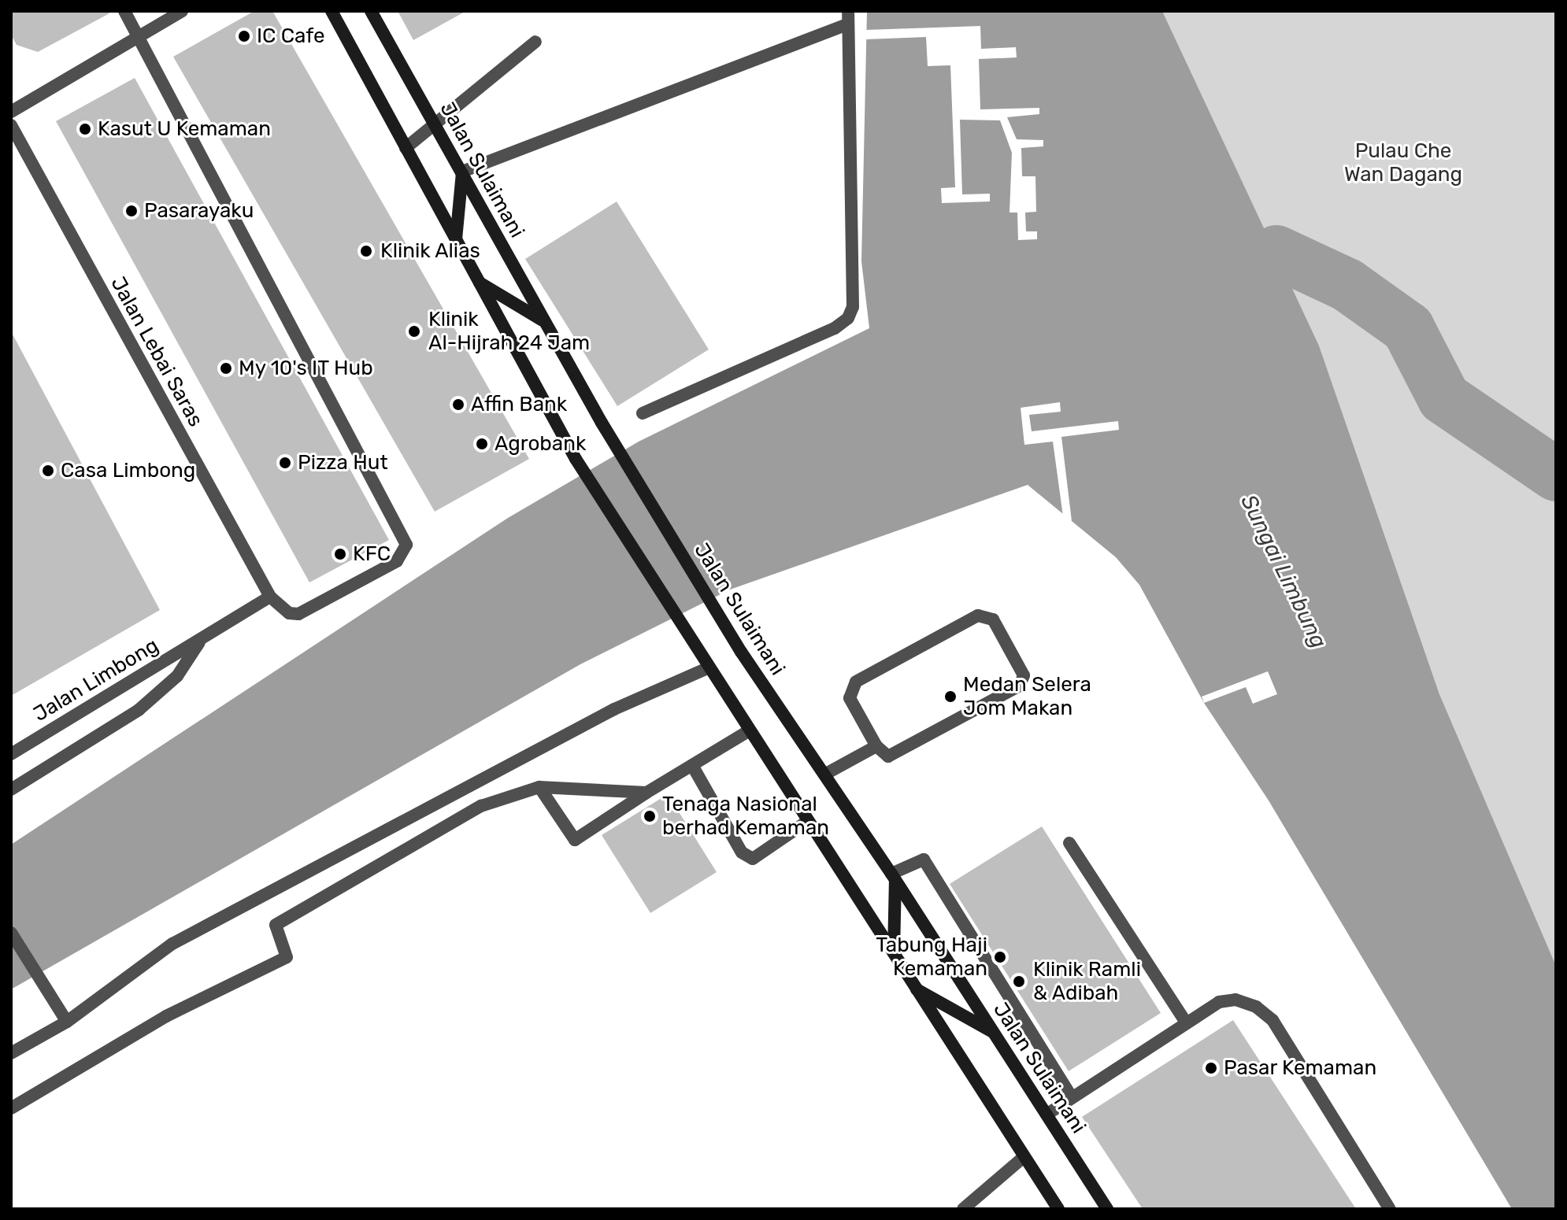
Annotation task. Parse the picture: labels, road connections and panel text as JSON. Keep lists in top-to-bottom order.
{
  "streets": {
    "main road": ["Jalan Sulaimani"],
    "street": ["Jalan Lebai Saras", "Jalan Limbong"]
  },
  "crossings": [
    ["Jalan Lebai Saras", "Jalan Limbong"]
  ],
  "water": ["Sungai Limbung"],
  "parks": ["Pulau Che Wan Dagang"],
  "places": [
    "IC Cafe",
    "Kasut U Kemaman",
    "Pasarayaku",
    "Klinik Alias",
    "Klinik Al-Hijrah 24 Jam",
    "My 10's IT Hub",
    "Affin Bank",
    "Agrobank",
    "Pizza Hut",
    "Casa Limbong",
    "KFC",
    "Medan Selera Jom Makan",
    "Tenaga Nasional berhad Kemaman",
    "Tabung Haji Kemaman",
    "Klinik Ramli & Adibah",
    "Pasar Kemaman"
  ]
}
